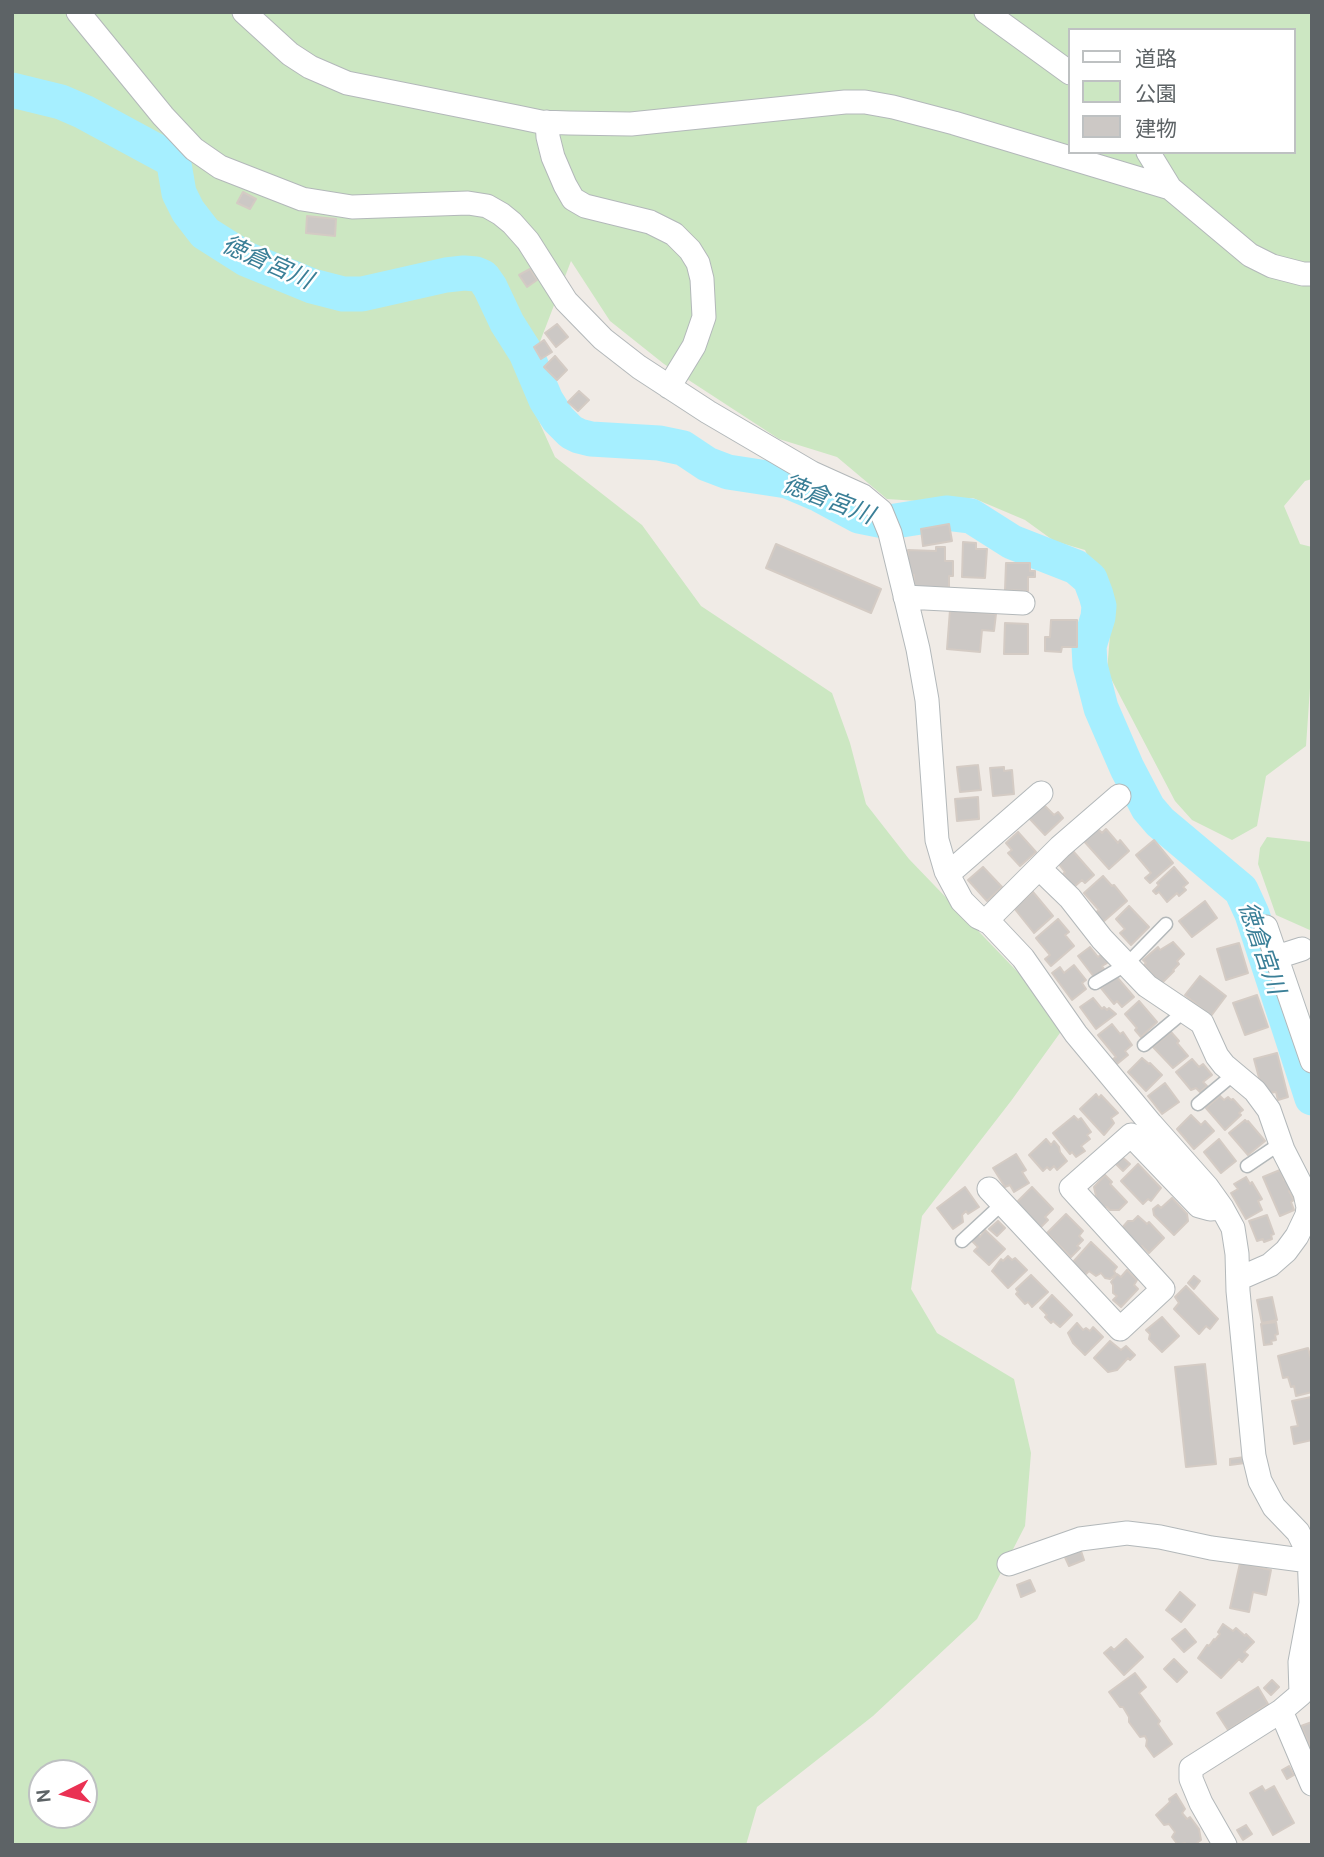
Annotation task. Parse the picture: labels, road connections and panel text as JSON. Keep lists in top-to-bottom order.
{
  "water": ["徳倉宮川"],
  "legend": ["道路", "公園", "建物"],
  "north": "left"
}
